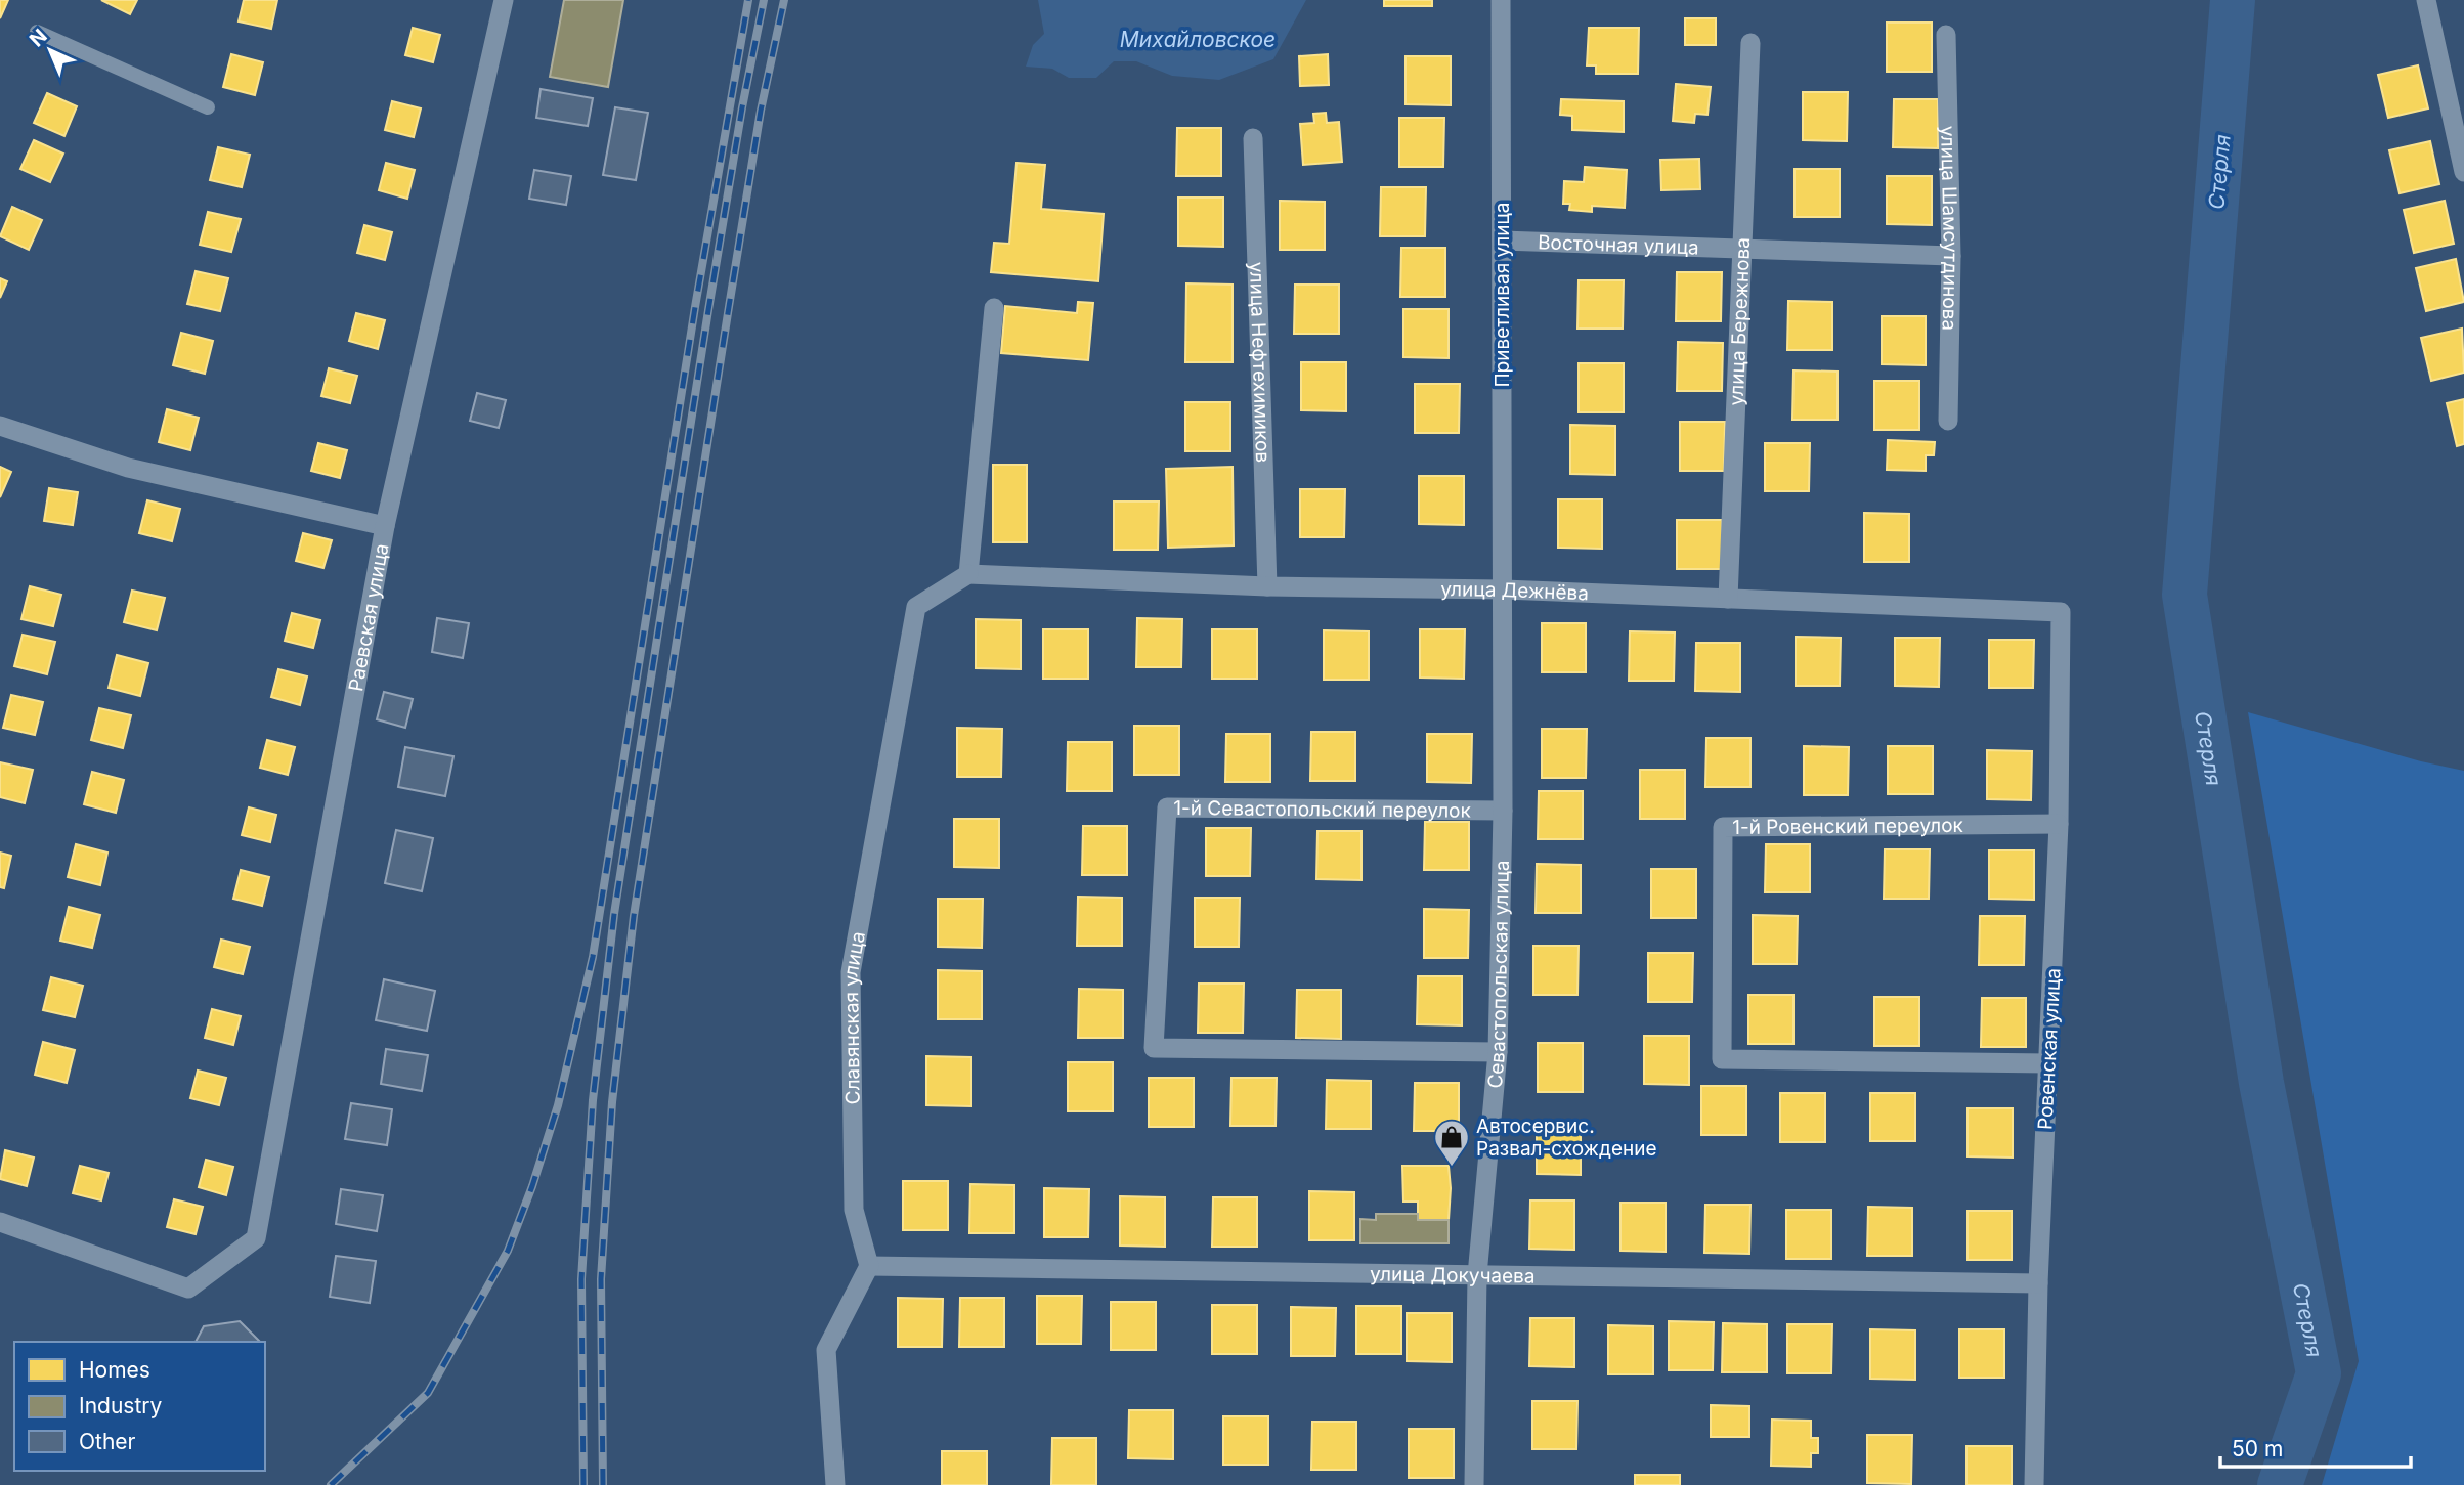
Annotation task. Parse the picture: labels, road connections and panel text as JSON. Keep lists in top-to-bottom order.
{
  "streets": {
    "street": [
      "улица Шамсутдинова",
      "Восточная улица",
      "Приветливая улица",
      "улица Бережнова",
      "улица Нефтехимиков",
      "улица Дежнёва",
      "Раевская улица",
      "1-й Севастопольский переулок",
      "1-й Ровенский переулок",
      "Севастопольская улица",
      "Славянская улица",
      "Ровенская улица",
      "улица Докучаева"
    ]
  },
  "crossings": [
    ["улица Шамсутдинова", "Восточная улица"],
    ["Восточная улица", "Приветливая улица"],
    ["Восточная улица", "улица Бережнова"],
    ["Приветливая улица", "улица Дежнёва"],
    ["Приветливая улица", "Севастопольская улица"],
    ["улица Бережнова", "улица Дежнёва"],
    ["улица Нефтехимиков", "улица Дежнёва"],
    ["улица Дежнёва", "Севастопольская улица"],
    ["улица Дежнёва", "Славянская улица"],
    ["улица Дежнёва", "Ровенская улица"],
    ["1-й Севастопольский переулок", "Севастопольская улица"],
    ["1-й Ровенский переулок", "Ровенская улица"],
    ["Севастопольская улица", "улица Докучаева"],
    ["Славянская улица", "улица Докучаева"],
    ["Ровенская улица", "улица Докучаева"]
  ],
  "water": ["Михайловское", "Стерля"],
  "places": {
    "shop": ["Автосервис. Развал-схождение"]
  },
  "legend": ["Homes", "Industry", "Other"],
  "scale_bar": "50 m",
  "north": "top left"
}
